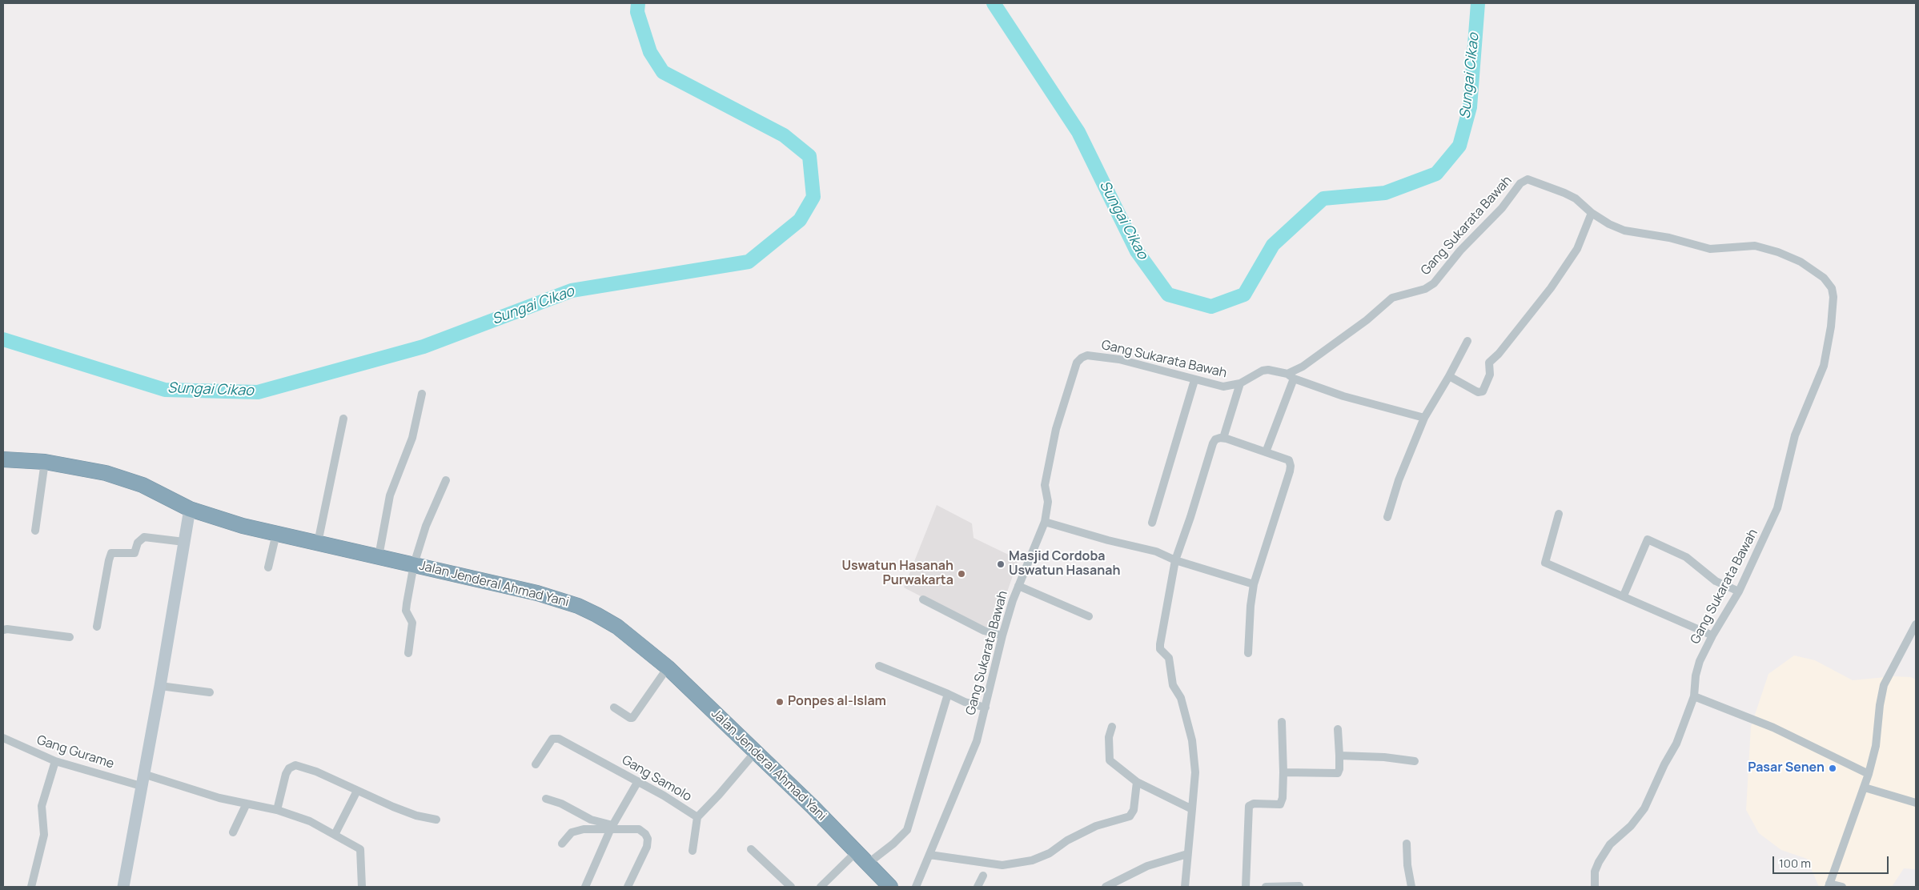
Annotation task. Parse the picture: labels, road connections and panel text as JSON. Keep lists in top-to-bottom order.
{
  "streets": {
    "highway": ["Jalan Jenderal Ahmad Yani"],
    "street": ["Gang Sukarata Bawah", "Gang Gurame", "Gang Samolo"]
  },
  "crossings": [
    ["Jalan Jenderal Ahmad Yani", "Gang Samolo"]
  ],
  "water": ["Sungai Cikao"],
  "places": [
    "Masjid Cordoba Uswatun Hasanah",
    "Uswatun Hasanah Purwakarta",
    "Ponpes al-Islam",
    "Pasar Senen"
  ],
  "scale_bar": "100 m"
}
